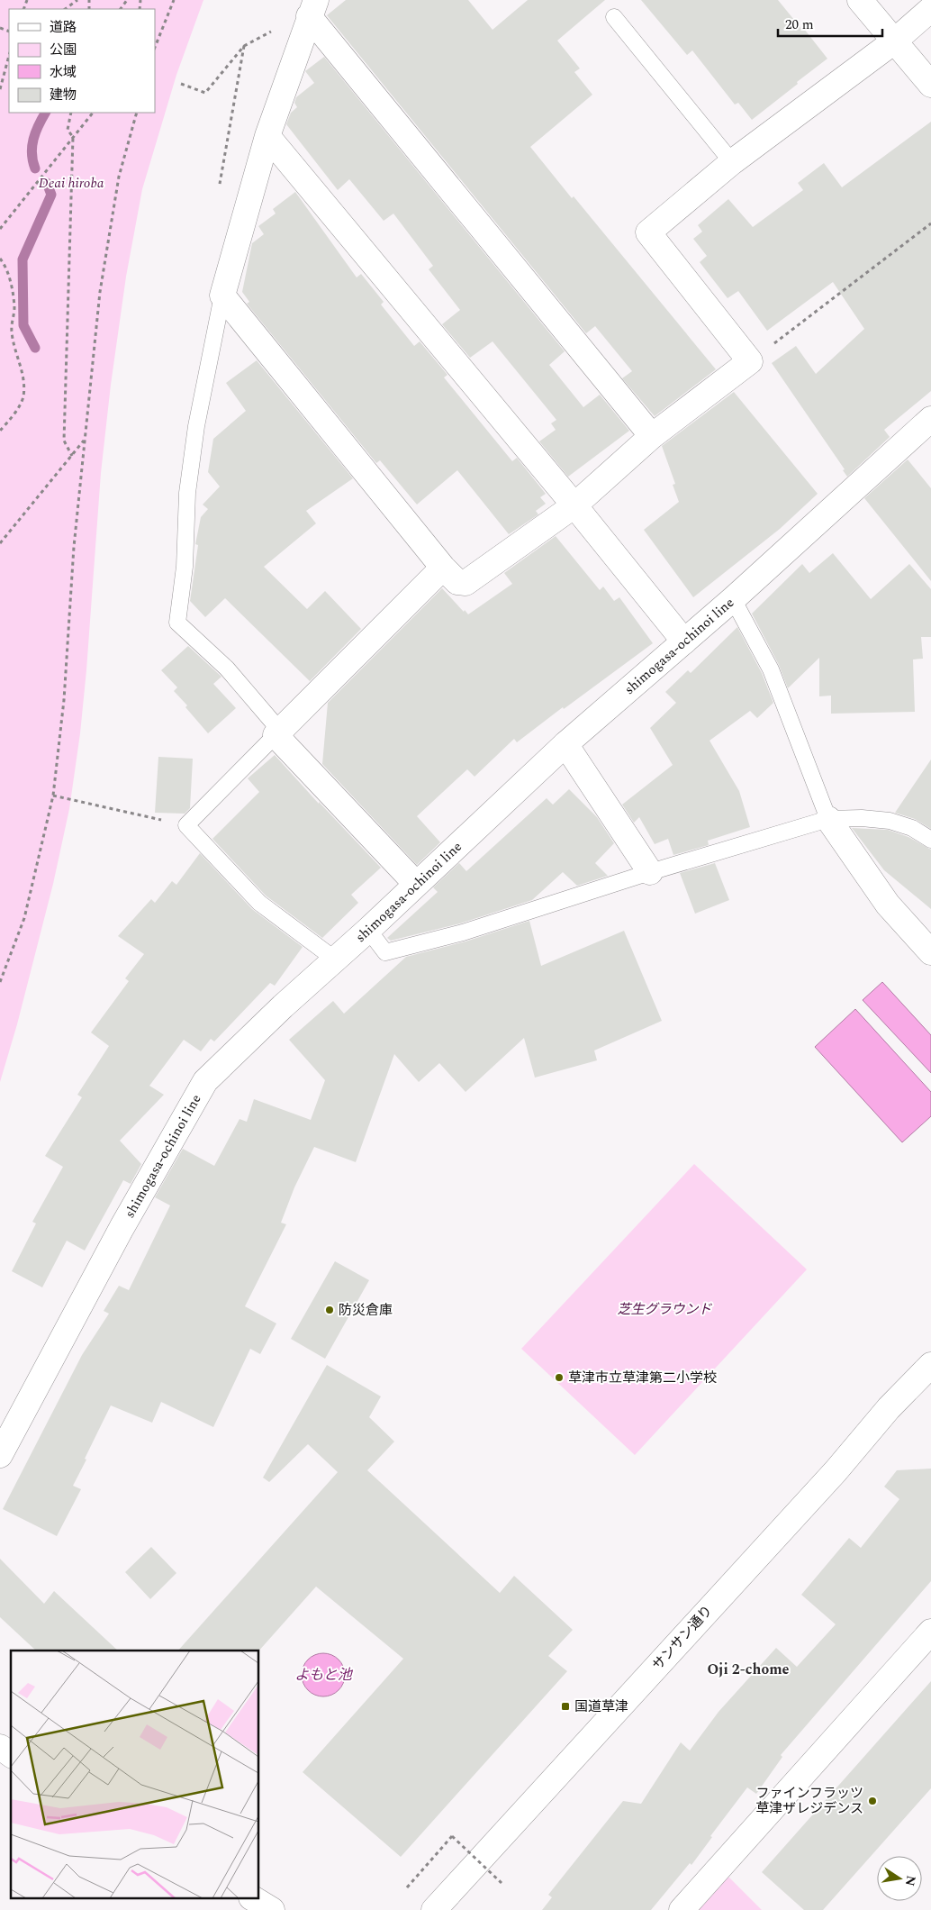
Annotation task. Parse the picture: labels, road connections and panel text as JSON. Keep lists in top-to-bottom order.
{
  "streets": {
    "street": ["shimogasa-ochinoi line", "サンサン通り"]
  },
  "districts": ["Oji 2-chome"],
  "water": ["よもと池"],
  "parks": ["Deai hiroba", "芝生グラウンド"],
  "places": {
    "other": ["防災倉庫", "草津市立草津第二小学校", "ファインフラッツ 草津ザレジデンス"],
    "transit": ["国道草津"]
  },
  "legend": [
    "道路",
    "公園",
    "水域",
    "建物"
  ],
  "scale_bar": "20 m",
  "north": "right"
}
